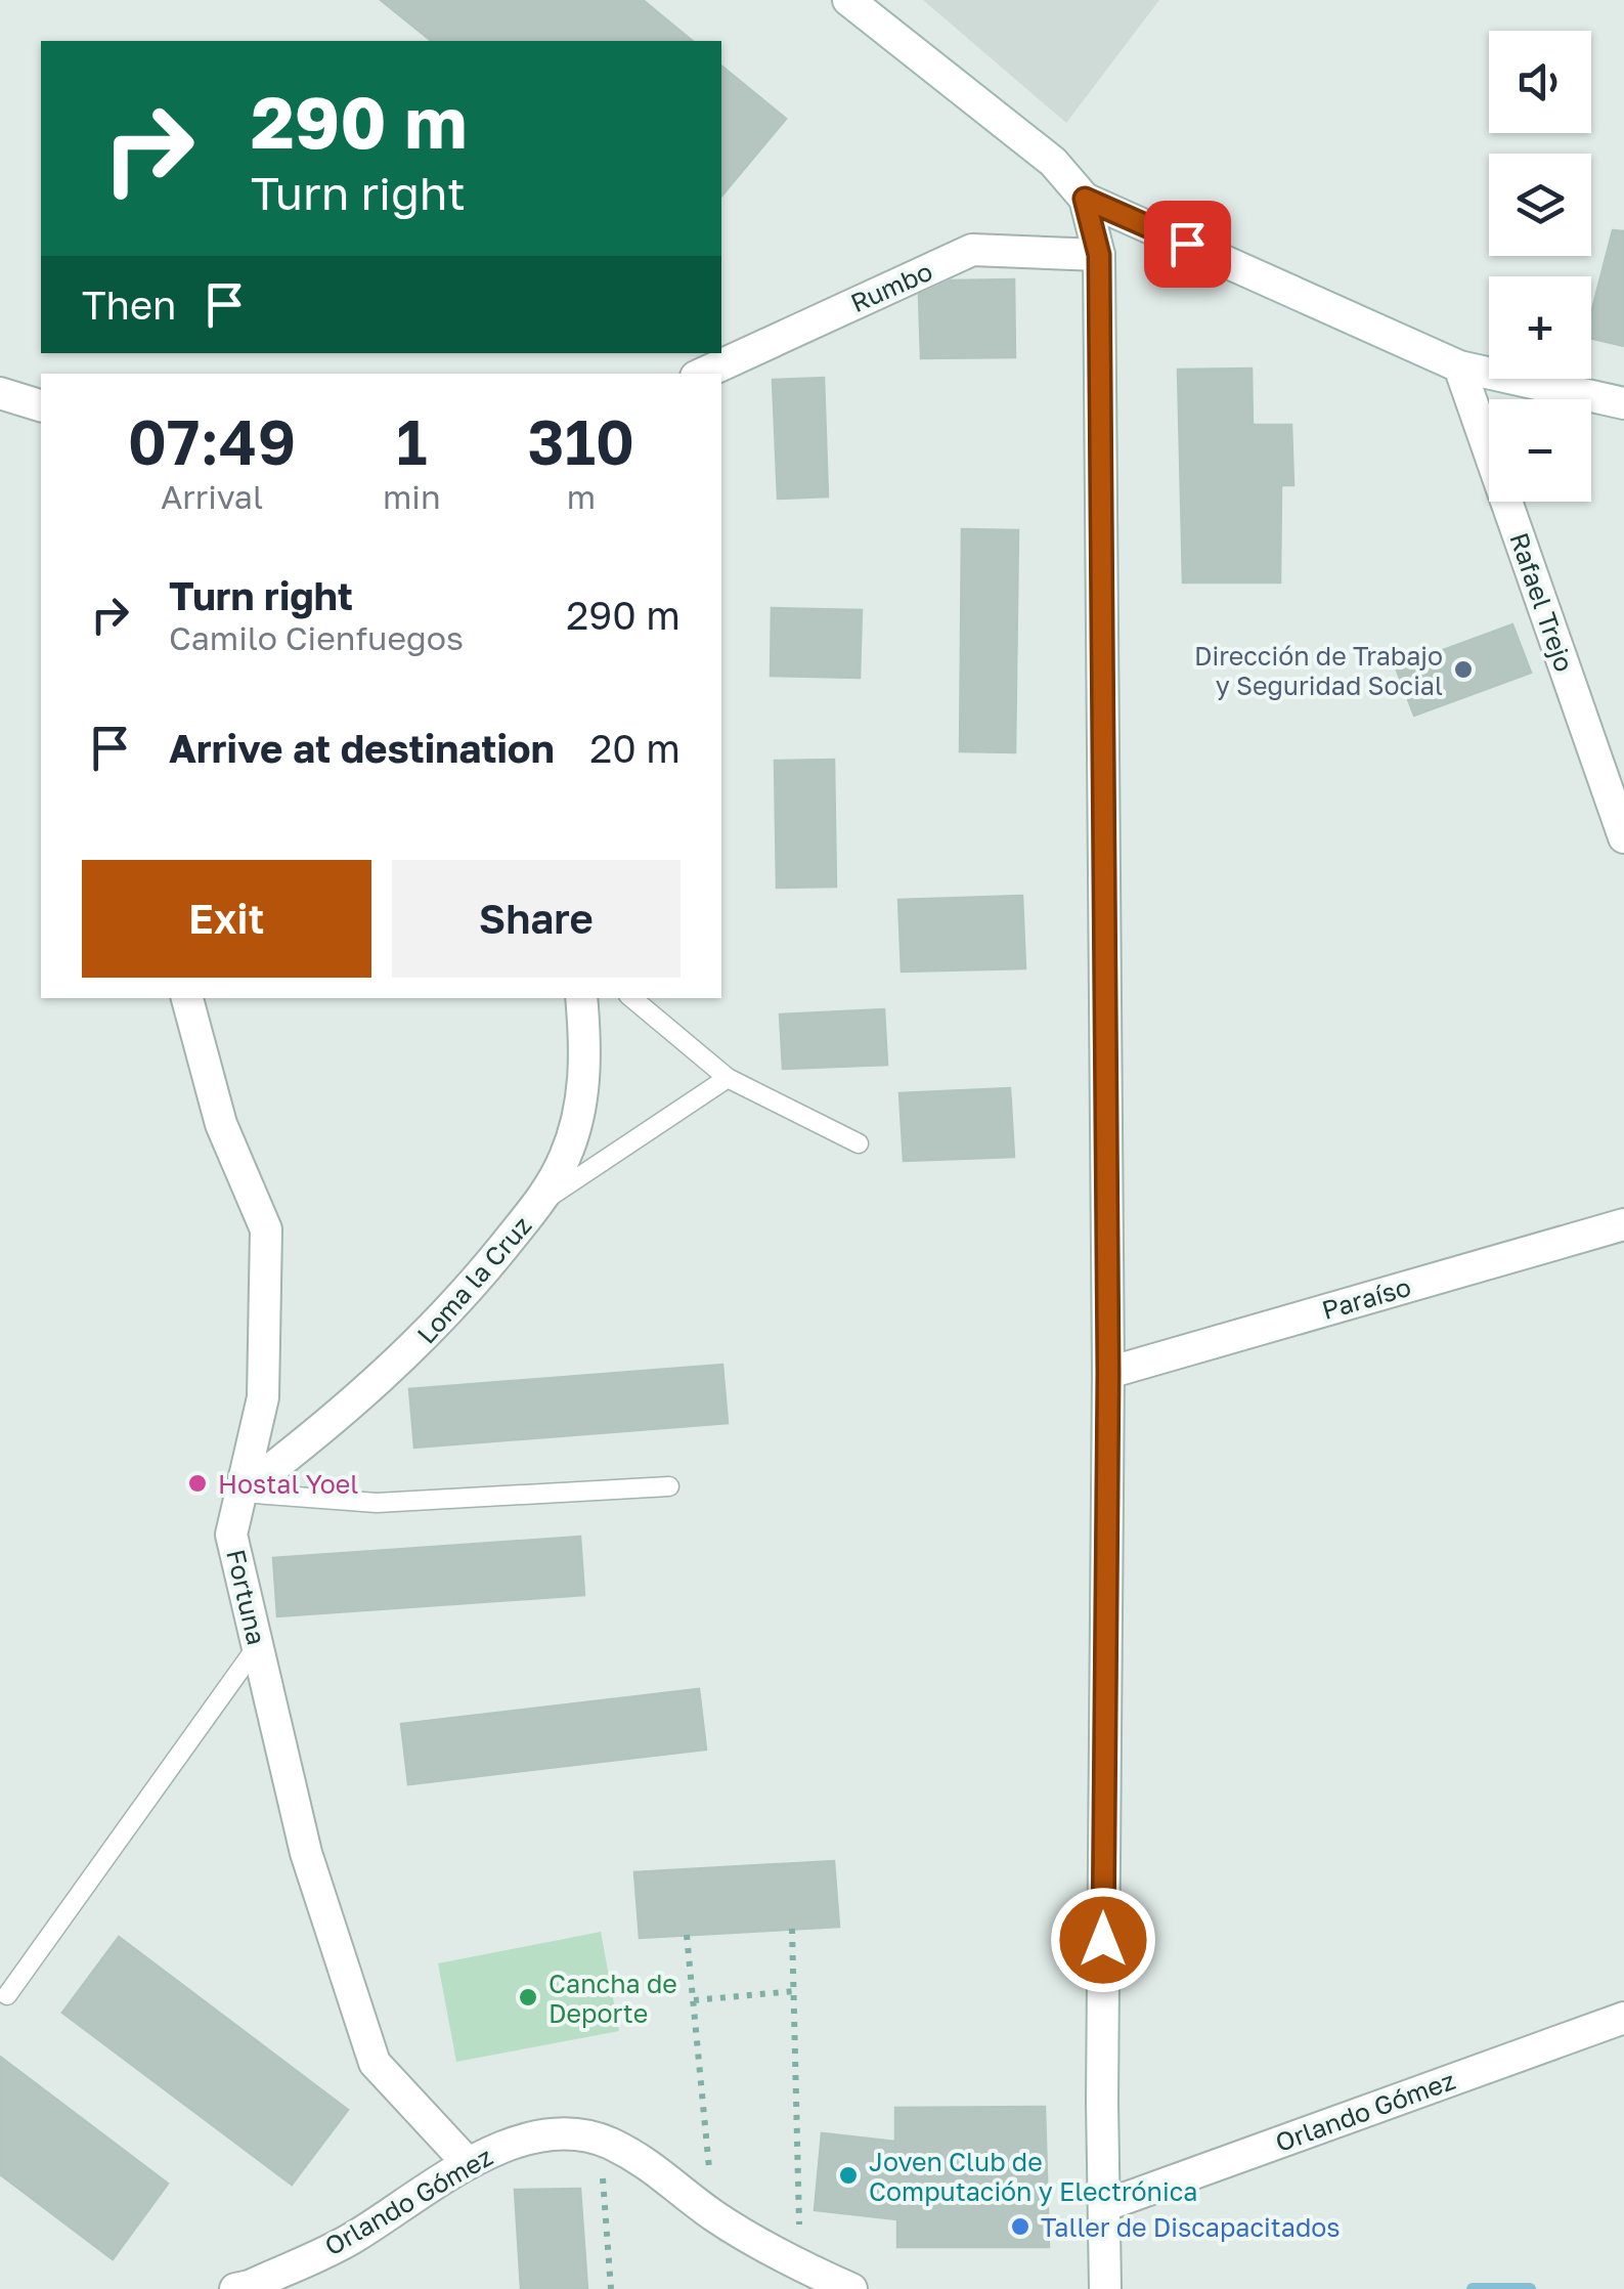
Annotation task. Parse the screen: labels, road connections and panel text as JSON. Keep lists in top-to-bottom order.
{
  "streets": {
    "street": [
      "Rumbo",
      "Rafael Trejo",
      "Loma la Cruz",
      "Paraíso",
      "Fortuna",
      "Orlando Gómez"
    ]
  },
  "crossings": [
    ["Loma la Cruz", "Fortuna"],
    ["Fortuna", "Orlando Gómez"]
  ],
  "places": [
    "Dirección de Trabajo y Seguridad Social",
    "Hostal Yoel",
    "Cancha de Deporte",
    "Joven Club de Computación y Electrónica",
    "Taller de Discapacitados"
  ],
  "page": {
    "map_buttons": ["+", "−"],
    "turn": ["290 m", "Turn right"],
    "then": "Then",
    "eta": [
      "07:49",
      "Arrival",
      "1",
      "min",
      "310",
      "m"
    ],
    "list": [
      {
        "name": "Turn right",
        "note": "Camilo Cienfuegos",
        "value": "290 m"
      },
      {
        "name": "Arrive at destination",
        "value": "20 m"
      }
    ],
    "buttons": ["Exit", "Share"]
  }
}
